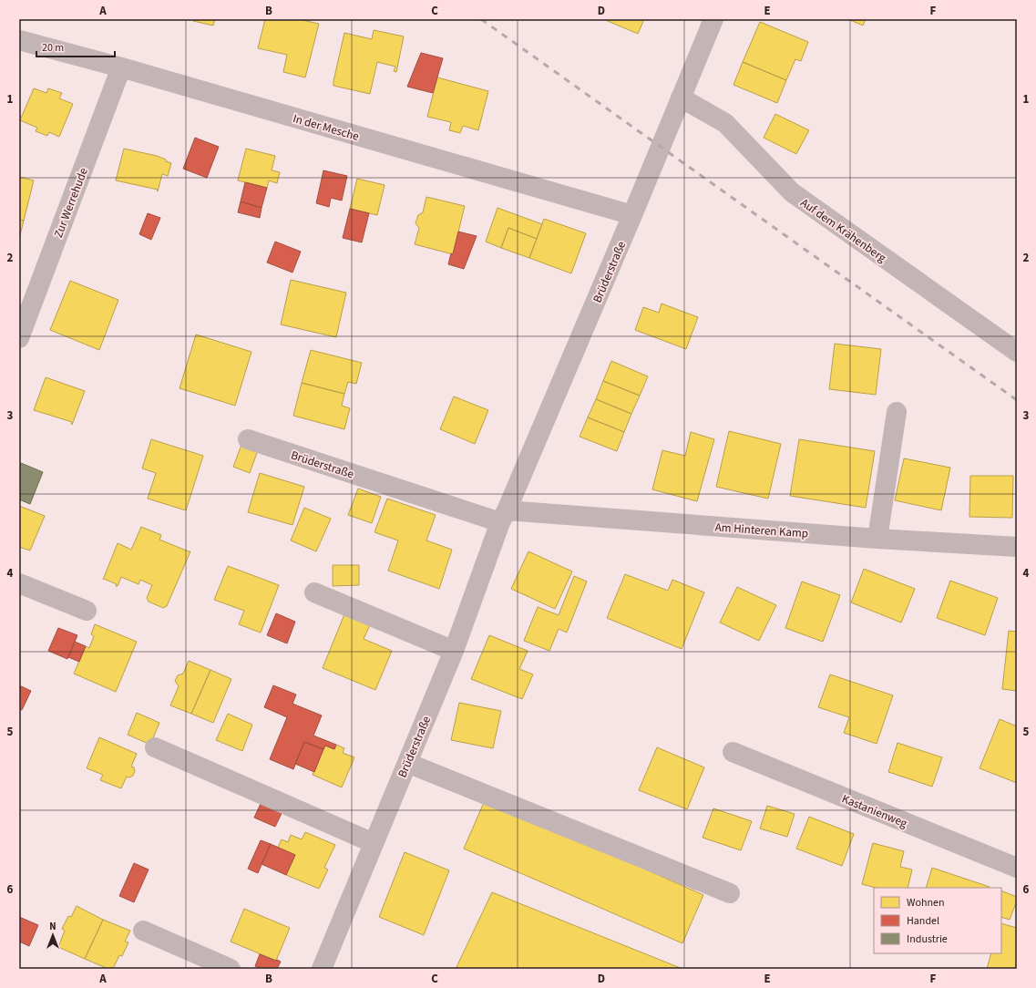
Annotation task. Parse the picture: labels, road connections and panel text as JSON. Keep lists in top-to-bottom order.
{
  "streets": {
    "street": [
      "In der Mesche",
      "Zur Werrehude",
      "Auf dem Krähenberg",
      "Brüderstraße",
      "Am Hinteren Kamp",
      "Kastanienweg"
    ]
  },
  "crossings": [
    ["In der Mesche", "Zur Werrehude"],
    ["In der Mesche", "Brüderstraße"],
    ["Auf dem Krähenberg", "Brüderstraße"],
    ["Brüderstraße", "Am Hinteren Kamp"]
  ],
  "legend": ["Wohnen", "Handel", "Industrie"],
  "scale_bar": "20 m",
  "north": "top",
  "grid": {
    "columns": [
      "A",
      "B",
      "C",
      "D",
      "E",
      "F"
    ],
    "rows": [
      "1",
      "2",
      "3",
      "4",
      "5",
      "6"
    ]
  }
}
